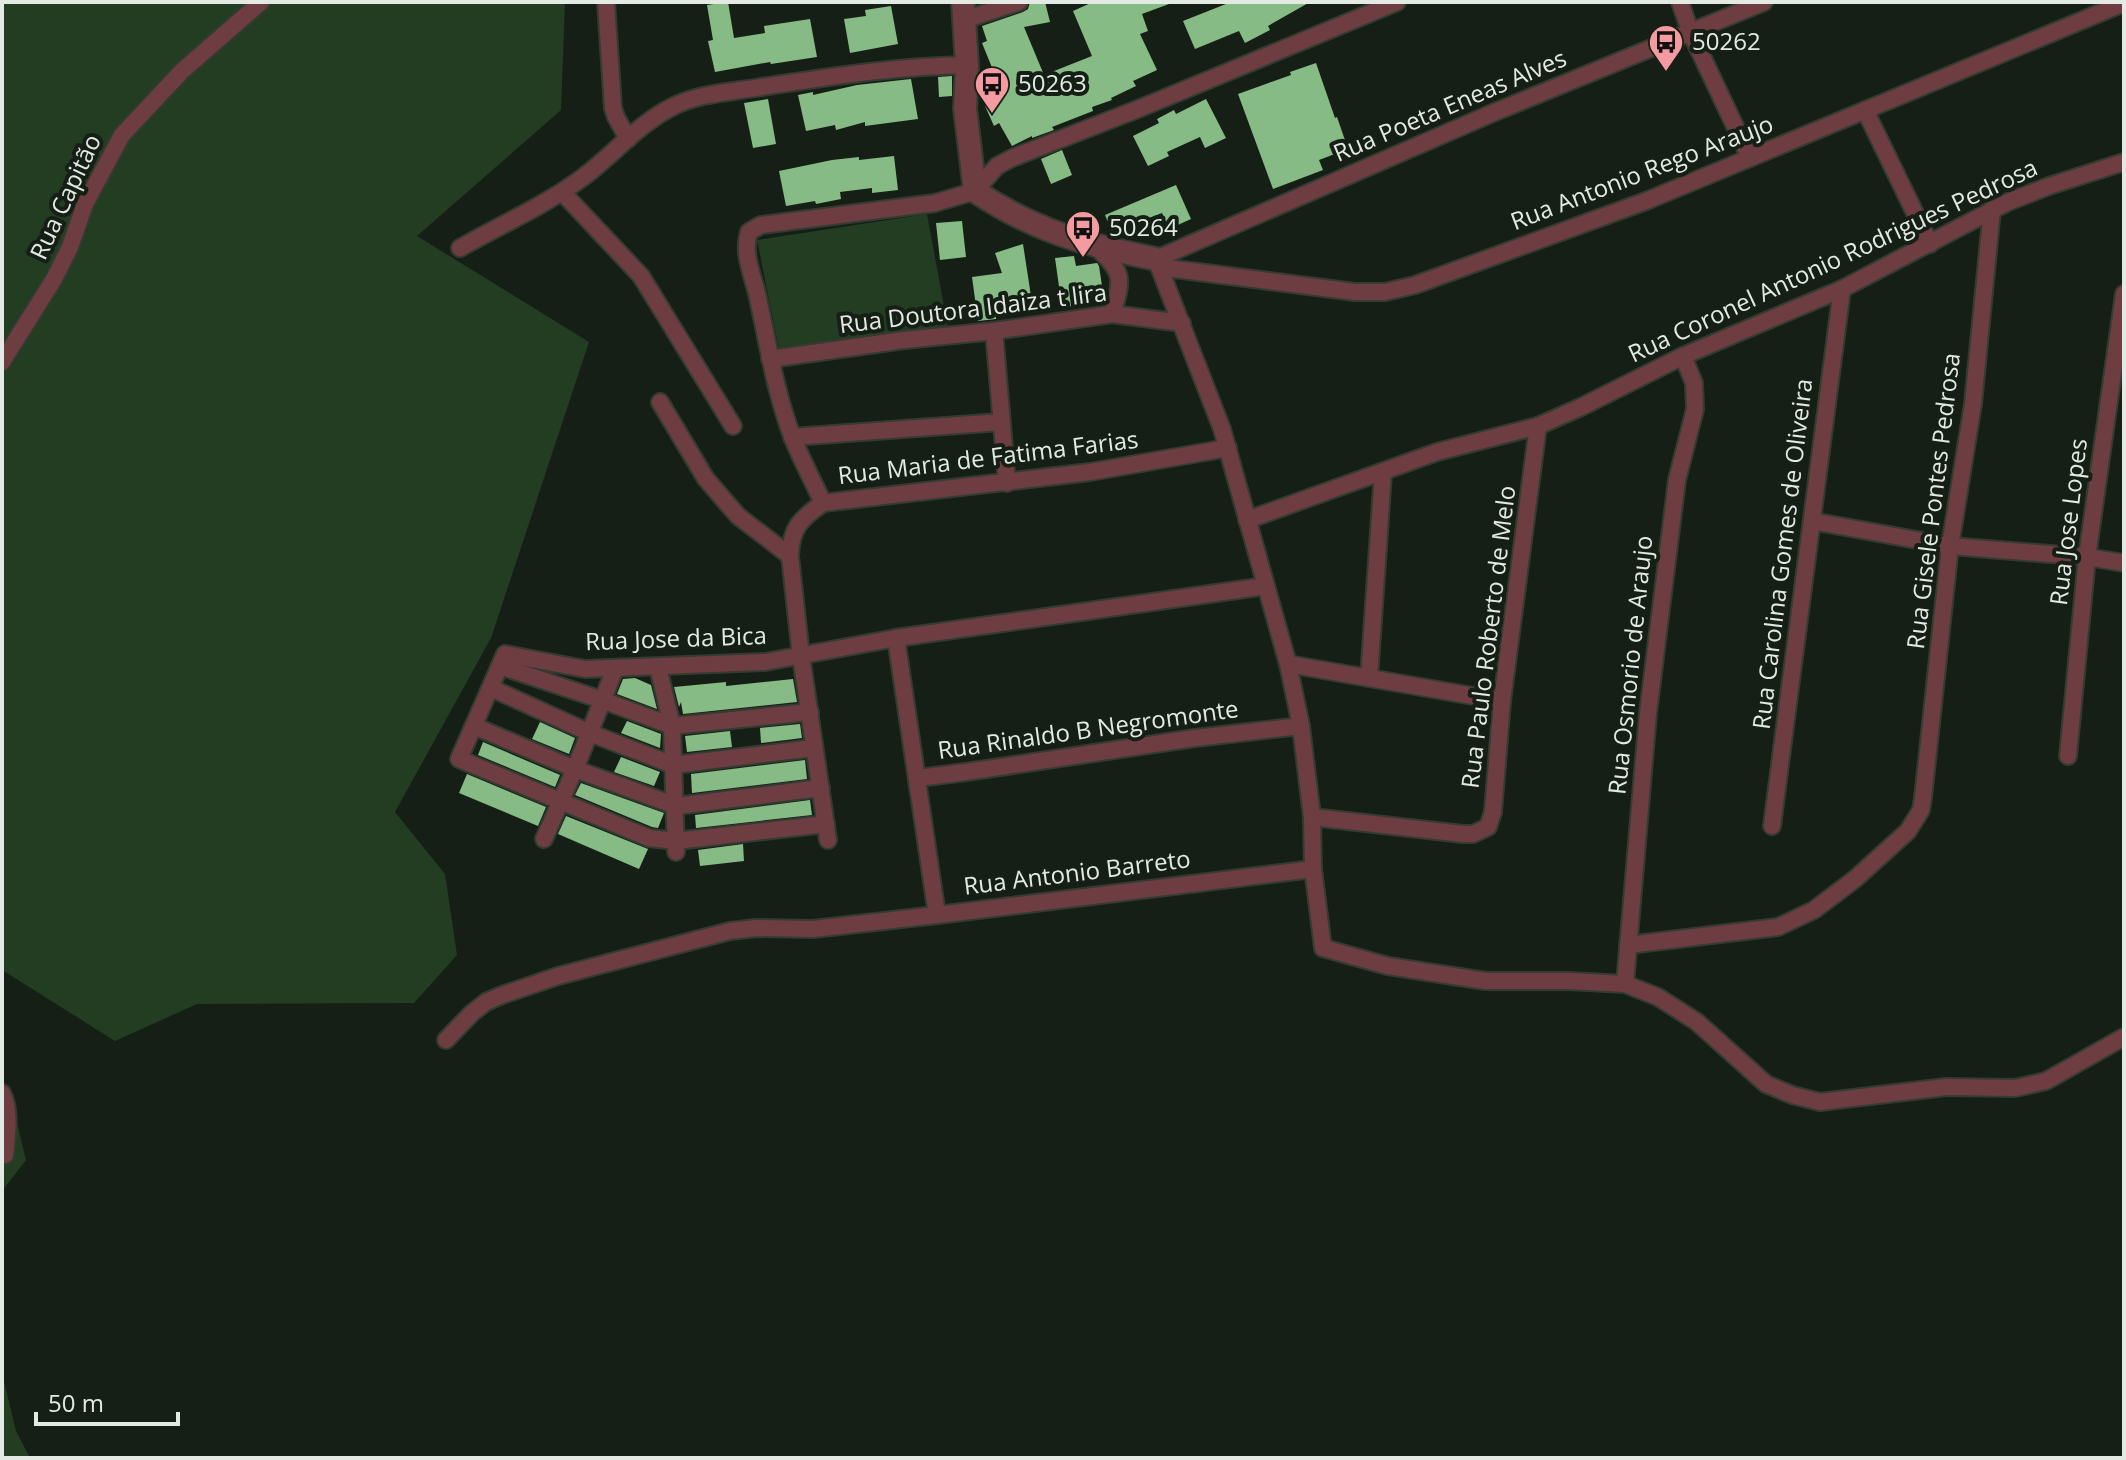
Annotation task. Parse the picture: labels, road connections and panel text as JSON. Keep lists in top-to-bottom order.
{
  "streets": {
    "street": [
      "Rua Poeta Eneas Alves",
      "Rua Antonio Rego Araujo",
      "Rua Capitão",
      "Rua Coronel Antonio Rodrigues Pedrosa",
      "Rua Doutora Idaiza t lira",
      "Rua Maria de Fatima Farias",
      "Rua Gisele Pontes Pedrosa",
      "Rua Jose Lopes",
      "Rua Carolina Gomes de Oliveira",
      "Rua Paulo Roberto de Melo",
      "Rua Jose da Bica",
      "Rua Osmorio de Araujo",
      "Rua Rinaldo B Negromonte",
      "Rua Antonio Barreto"
    ]
  },
  "crossings": [
    ["Rua Poeta Eneas Alves", "Rua Antonio Rego Araujo"],
    ["Rua Coronel Antonio Rodrigues Pedrosa", "Rua Gisele Pontes Pedrosa"],
    ["Rua Coronel Antonio Rodrigues Pedrosa", "Rua Carolina Gomes de Oliveira"],
    ["Rua Coronel Antonio Rodrigues Pedrosa", "Rua Paulo Roberto de Melo"],
    ["Rua Coronel Antonio Rodrigues Pedrosa", "Rua Osmorio de Araujo"],
    ["Rua Maria de Fatima Farias", "Rua Jose da Bica"],
    ["Rua Gisele Pontes Pedrosa", "Rua Osmorio de Araujo"],
    ["Rua Jose da Bica", "Rua Rinaldo B Negromonte"],
    ["Rua Rinaldo B Negromonte", "Rua Antonio Barreto"]
  ],
  "places": {
    "bus stop": ["50262", "50263", "50264"]
  },
  "scale_bar": "50 m"
}
